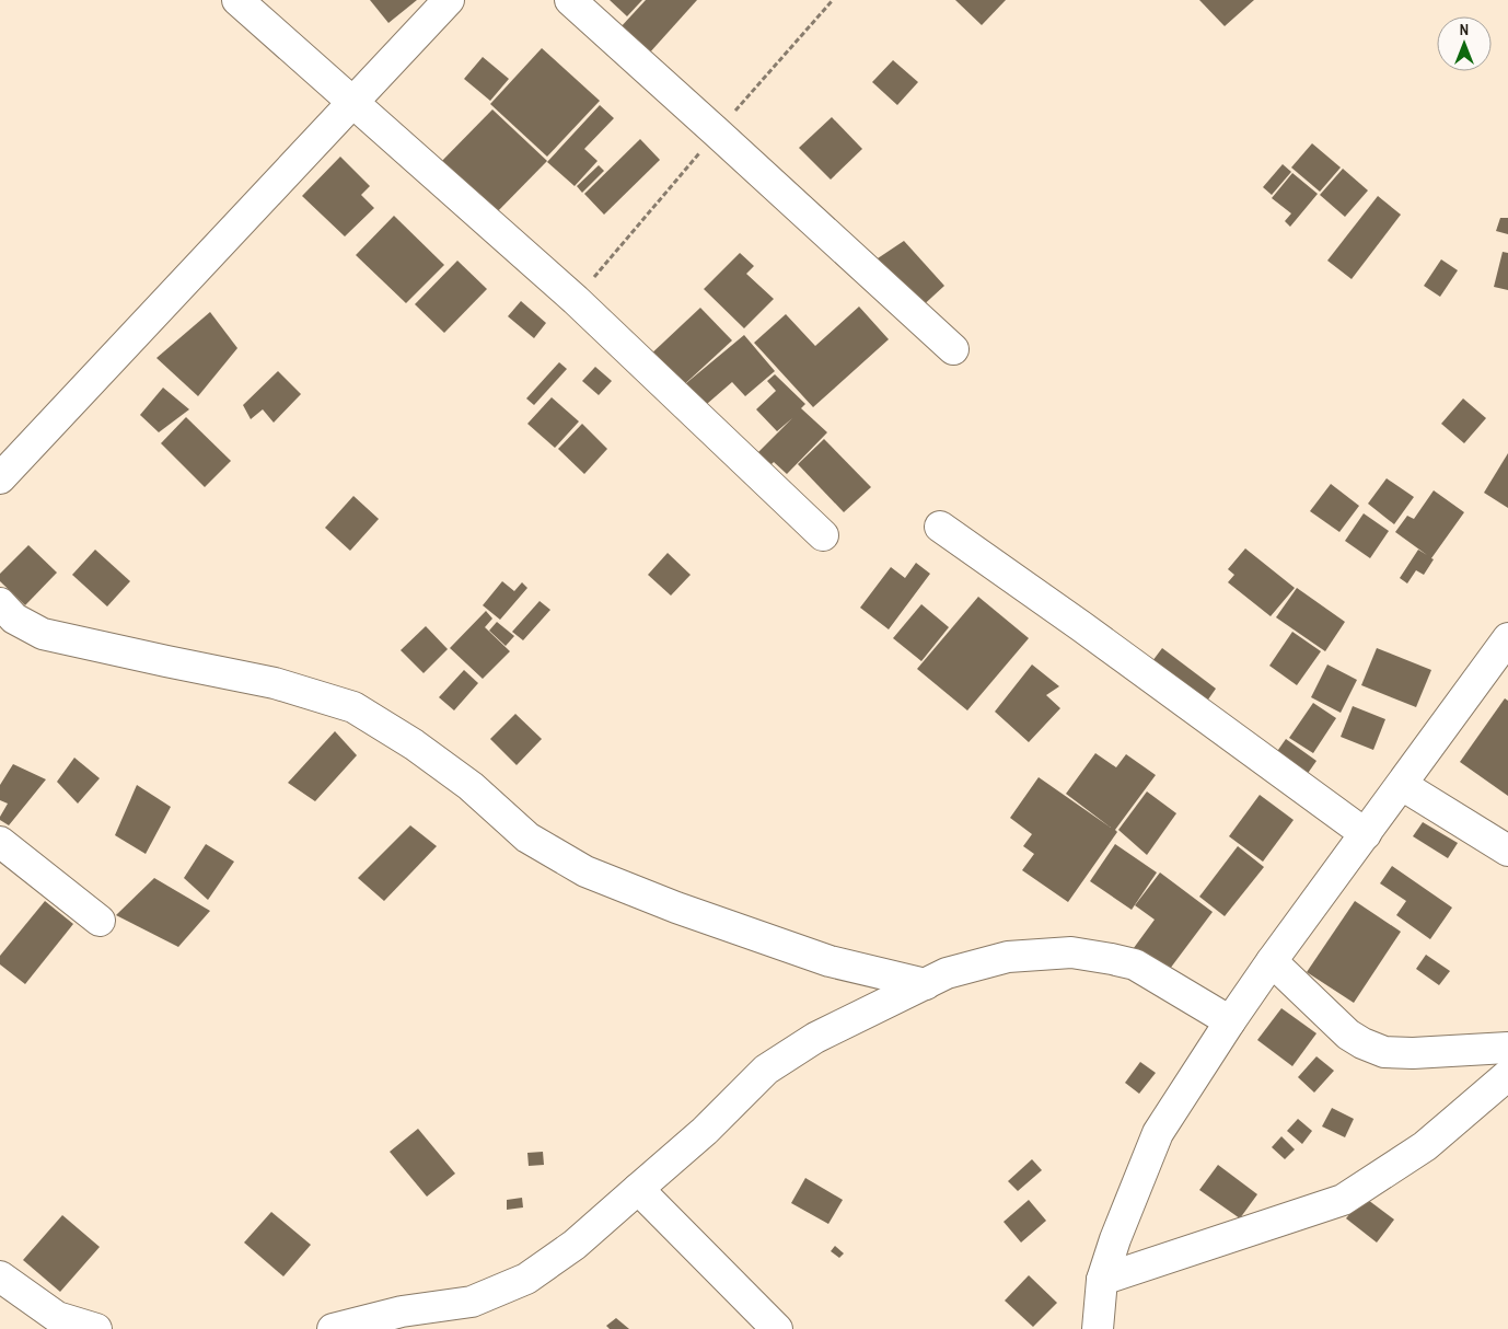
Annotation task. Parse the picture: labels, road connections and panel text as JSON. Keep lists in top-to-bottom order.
{
  "north": "top"
}
